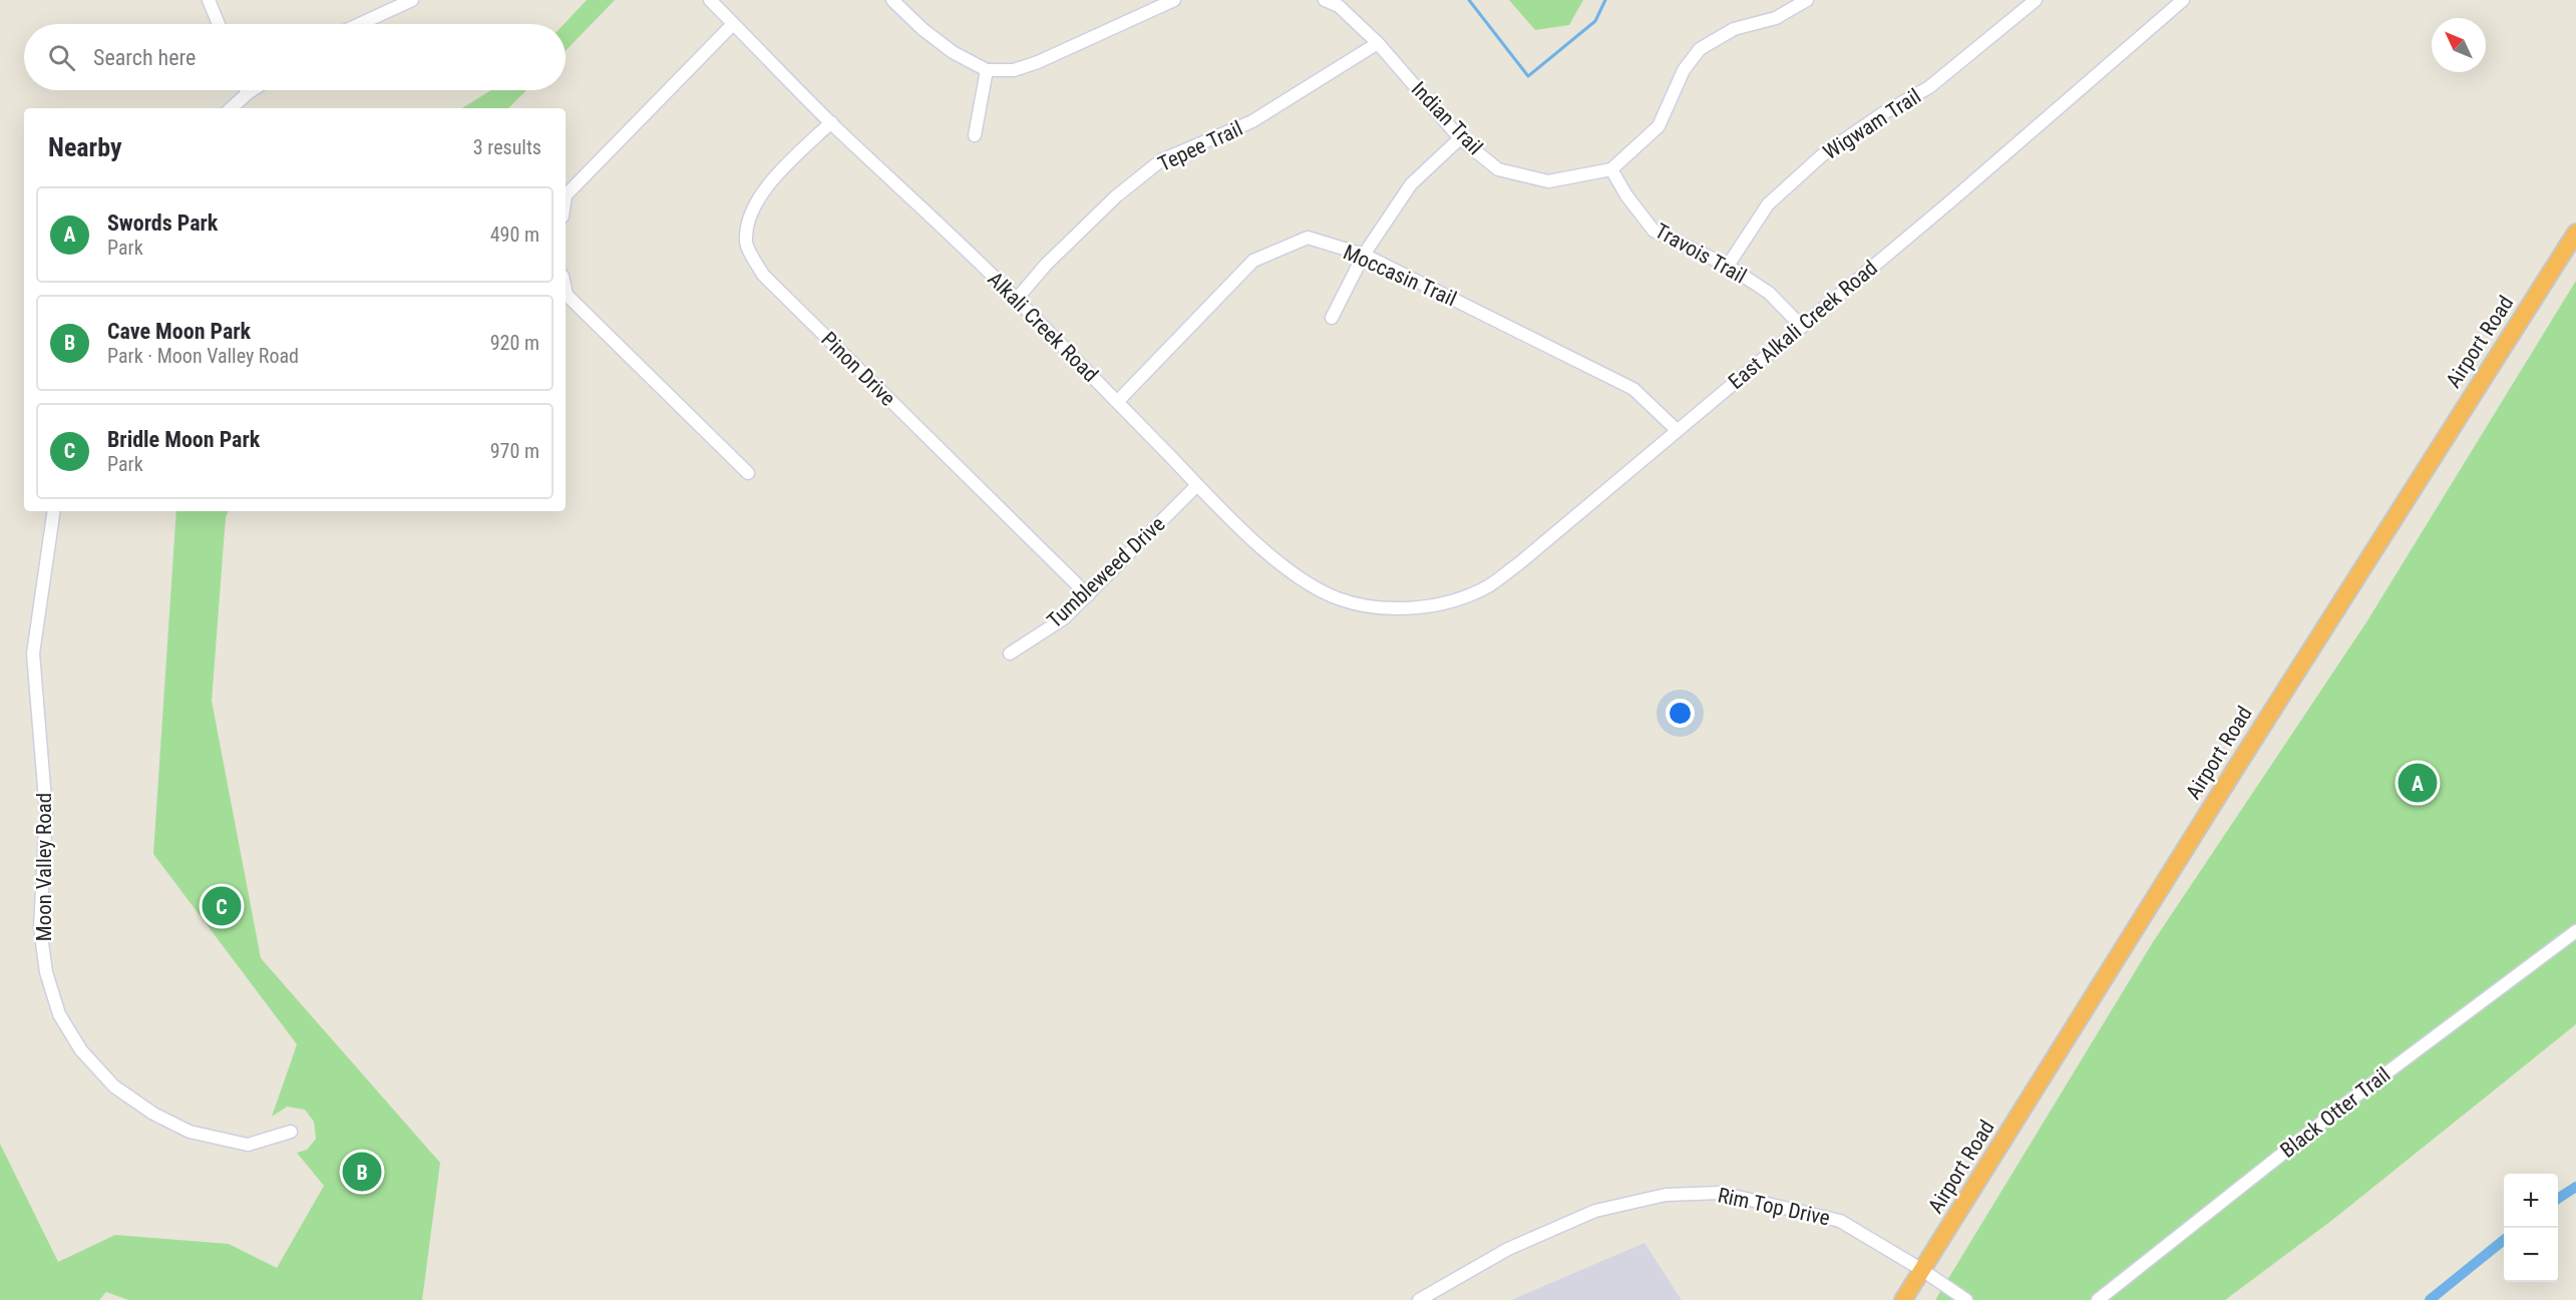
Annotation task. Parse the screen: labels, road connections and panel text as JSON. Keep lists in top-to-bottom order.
{
  "streets": {
    "highway": ["Airport Road"],
    "street": [
      "Indian Trail",
      "Wigwam Trail",
      "Tepee Trail",
      "Travois Trail",
      "Moccasin Trail",
      "East Alkali Creek Road",
      "Alkali Creek Road",
      "Pinon Drive",
      "Tumbleweed Drive",
      "Moon Valley Road",
      "Black Otter Trail",
      "Rim Top Drive"
    ]
  },
  "crossings": [
    ["Indian Trail", "Tepee Trail"],
    ["Indian Trail", "Travois Trail"],
    ["Wigwam Trail", "Travois Trail"],
    ["Tepee Trail", "Alkali Creek Road"],
    ["Travois Trail", "East Alkali Creek Road"],
    ["Moccasin Trail", "East Alkali Creek Road"],
    ["Moccasin Trail", "Alkali Creek Road"],
    ["East Alkali Creek Road", "Alkali Creek Road"],
    ["Alkali Creek Road", "Pinon Drive"],
    ["Alkali Creek Road", "Tumbleweed Drive"],
    ["Airport Road", "Rim Top Drive"],
    ["Pinon Drive", "Tumbleweed Drive"]
  ],
  "north": "top left",
  "page": {
    "search": "Search here",
    "heading": ["Nearby", "3 results"],
    "list": [
      {
        "mark": "A",
        "name": "Swords Park",
        "note": "Park",
        "value": "490 m"
      },
      {
        "mark": "B",
        "name": "Cave Moon Park",
        "note": "Park · Moon Valley Road",
        "value": "920 m"
      },
      {
        "mark": "C",
        "name": "Bridle Moon Park",
        "note": "Park",
        "value": "970 m"
      }
    ],
    "pins": ["A", "C", "B"],
    "map_buttons": ["+", "−"]
  }
}
